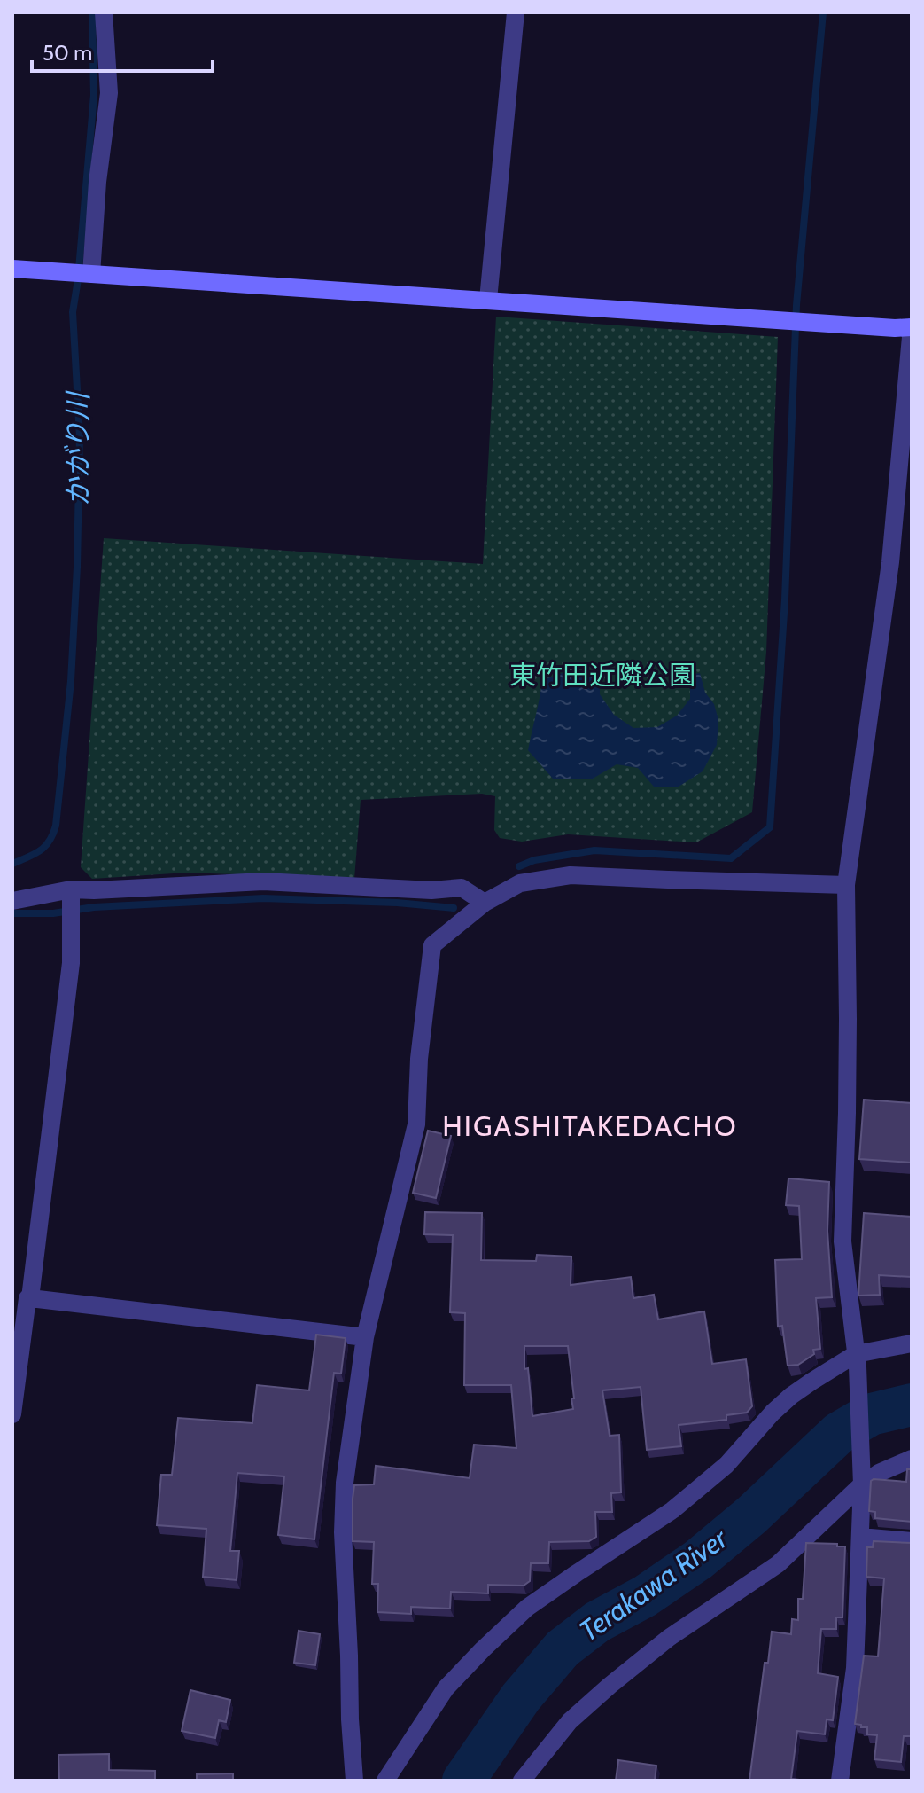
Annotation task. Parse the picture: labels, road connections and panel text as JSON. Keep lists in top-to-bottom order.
{
  "districts": ["HIGASHITAKEDACHO"],
  "water": ["かがり川", "Terakawa River"],
  "parks": ["東竹田近隣公園"],
  "scale_bar": "50 m"
}
